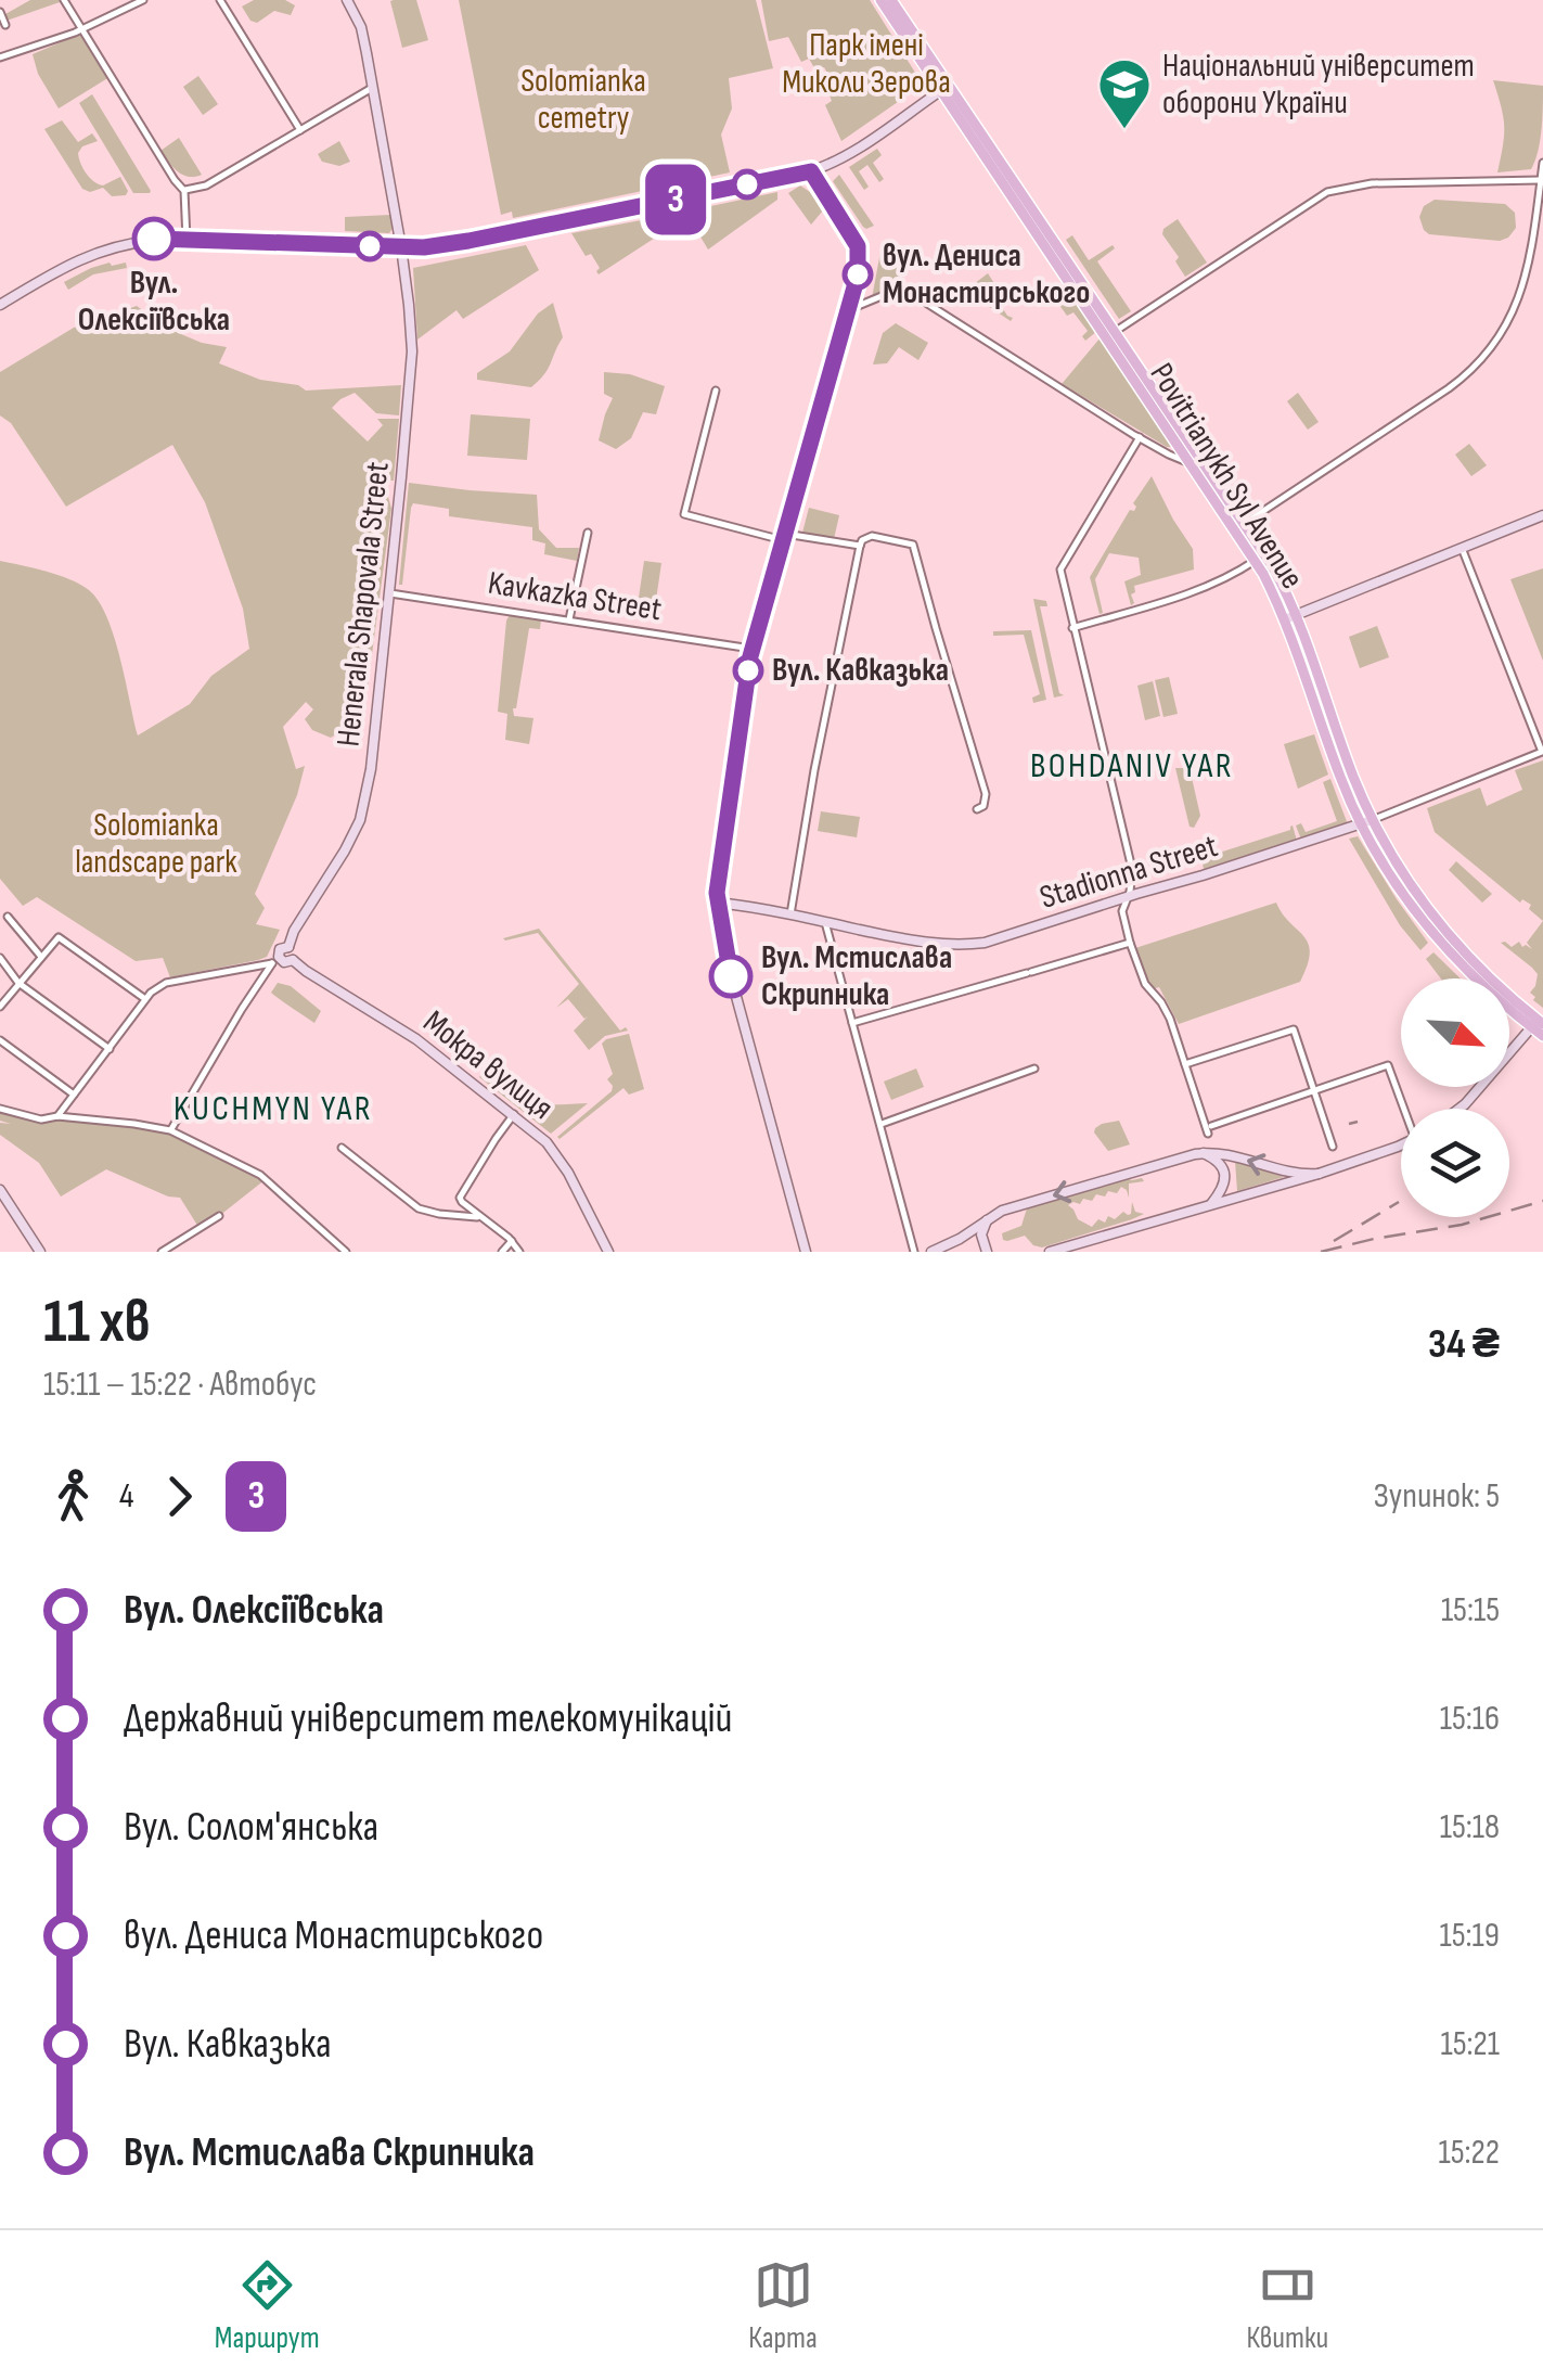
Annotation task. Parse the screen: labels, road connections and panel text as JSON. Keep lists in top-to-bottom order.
{
  "streets": {
    "main road": ["Povitrianykh Syl Avenue"],
    "street": [
      "Kavkazka Street",
      "Henerala Shapovala Street",
      "Stadionna Street",
      "Мокра вулиця"
    ]
  },
  "crossings": [
    ["Povitrianykh Syl Avenue", "Stadionna Street"],
    ["Kavkazka Street", "Henerala Shapovala Street"]
  ],
  "districts": ["BOHDANIV YAR", "KUCHMYN YAR"],
  "parks": ["Парк імені Миколи Зерова", "Solomianka cemetry", "Solomianka landscape park"],
  "places": {
    "school or university": ["Національний університет оборони України"],
    "other": [
      "Вул. Олексіївська",
      "вул. Дениса Монастирського",
      "Вул. Кавказька",
      "Вул. Мстислава Скрипника"
    ]
  },
  "lines": ["bus line 3"],
  "north": "bottom right",
  "page": {
    "on_map": "3",
    "heading": ["11 хв", "15:11 – 15:22 · Автобус", "34 ₴"],
    "legs": ["4", "3", "Зупинок: 5"],
    "list": [
      {
        "name": "Вул. Олексіївська",
        "value": "15:15"
      },
      {
        "name": "Державний університет телекомунікацій",
        "value": "15:16"
      },
      {
        "name": "Вул. Солом'янська",
        "value": "15:18"
      },
      {
        "name": "вул. Дениса Монастирського",
        "value": "15:19"
      },
      {
        "name": "Вул. Кавказька",
        "value": "15:21"
      },
      {
        "name": "Вул. Мстислава Скрипника",
        "value": "15:22"
      }
    ],
    "tabs": ["Маршрут", "Карта", "Квитки"]
  }
}
